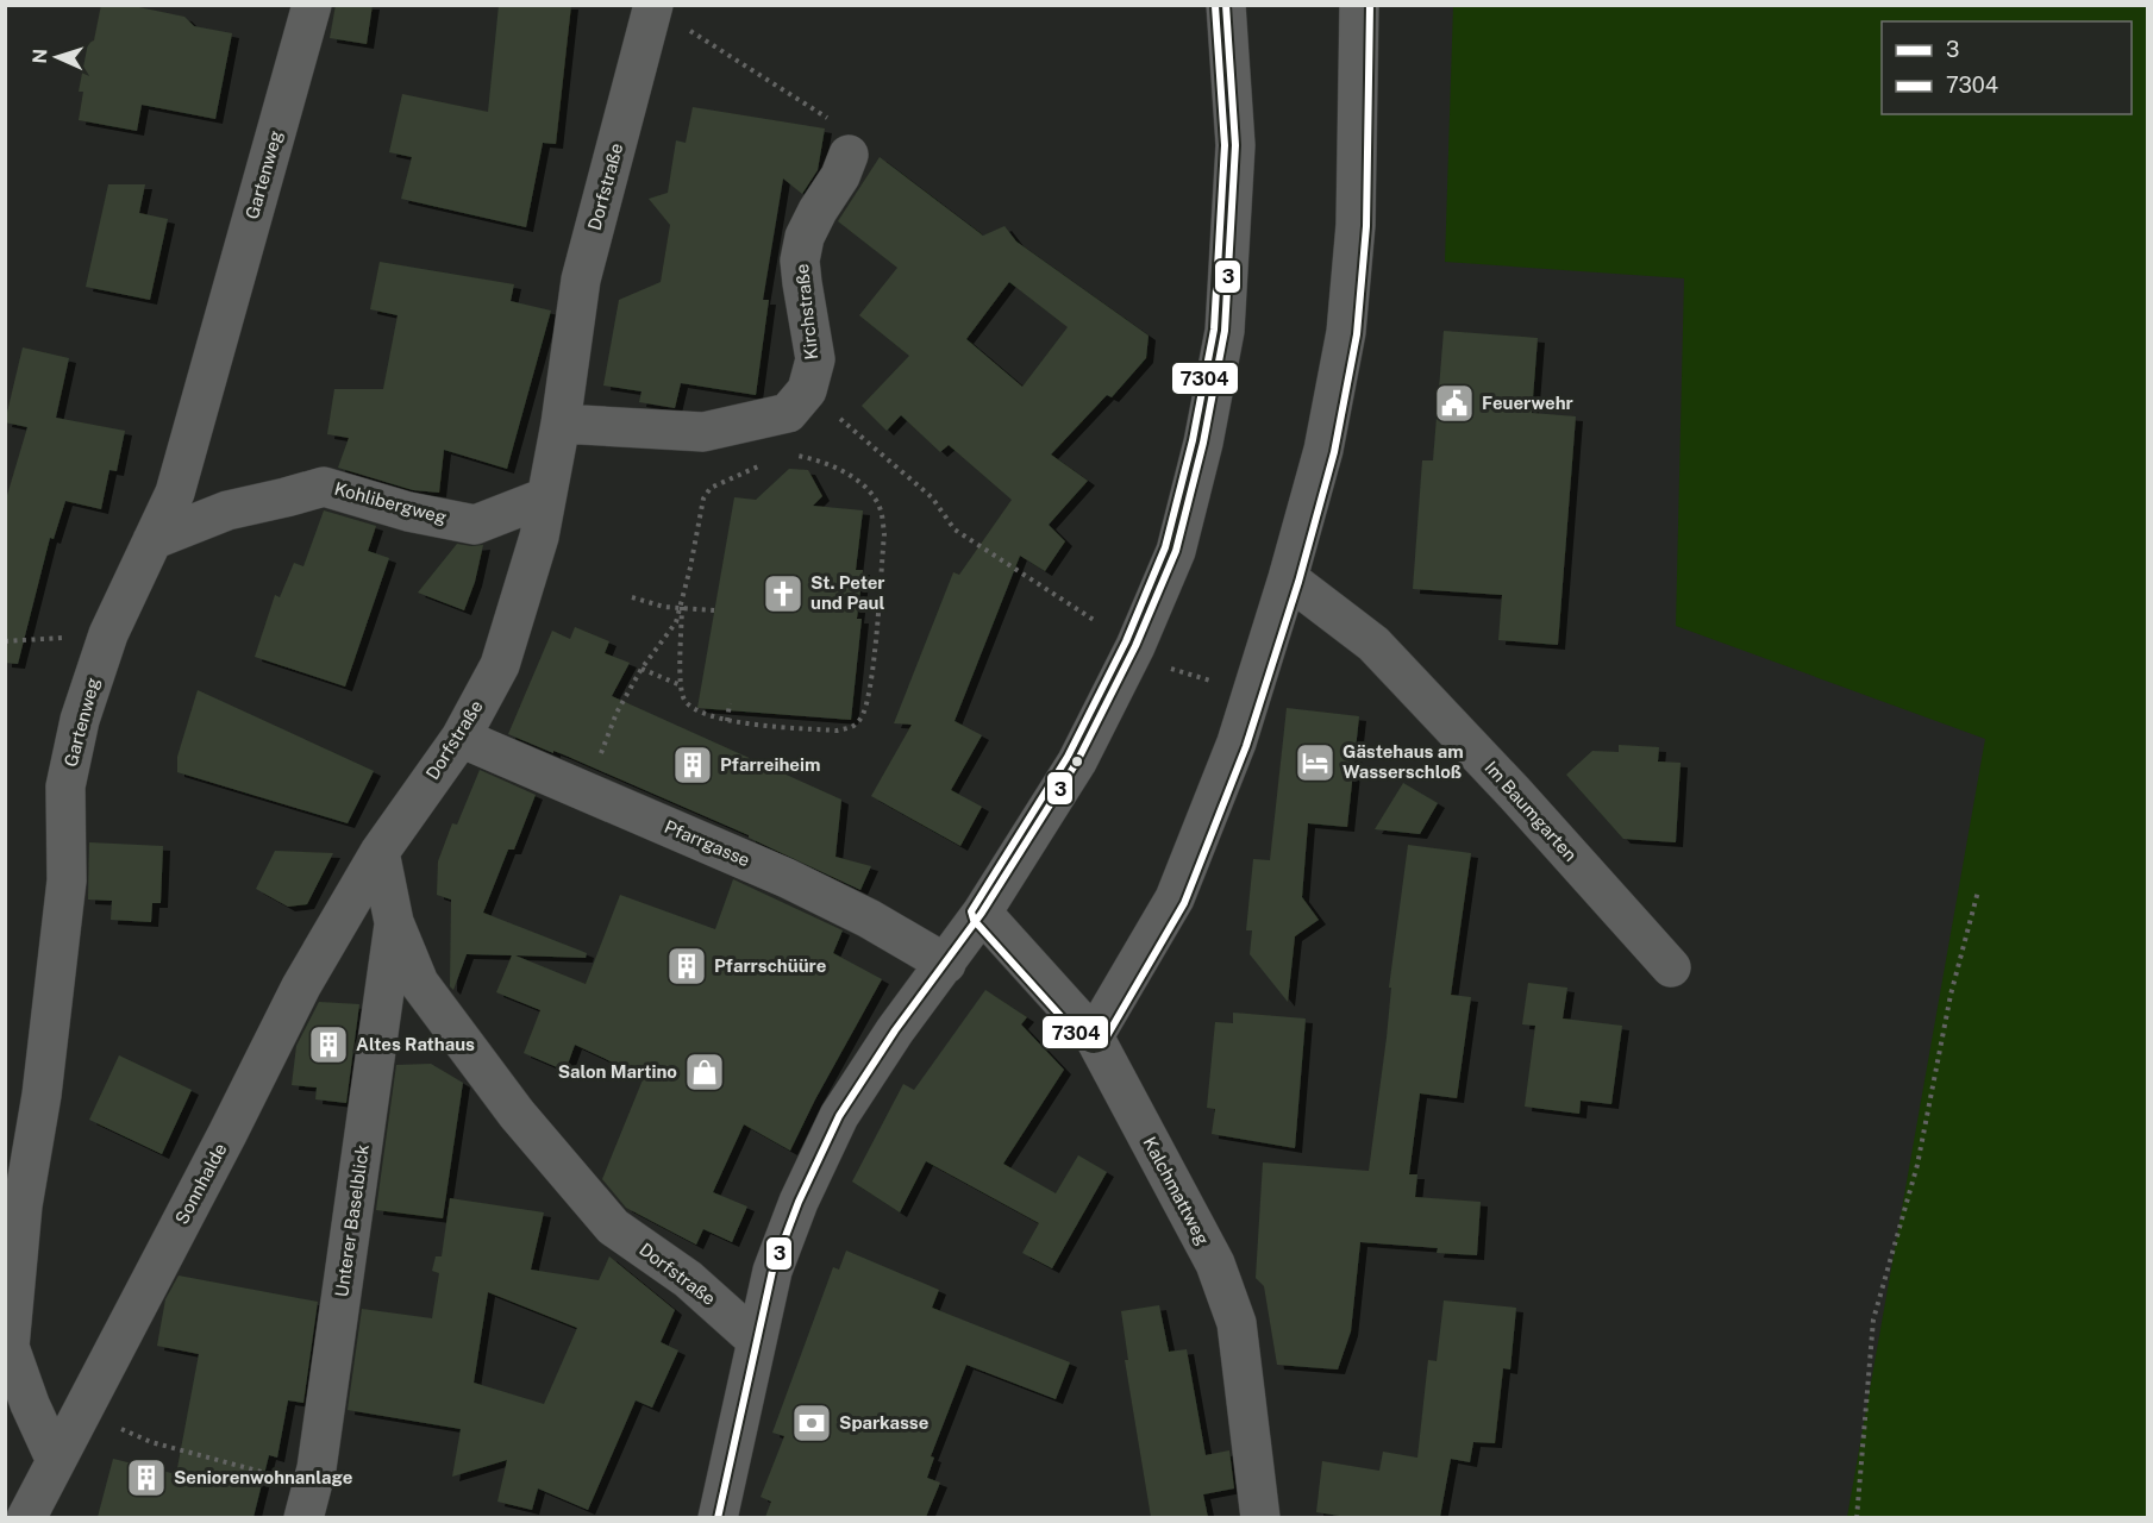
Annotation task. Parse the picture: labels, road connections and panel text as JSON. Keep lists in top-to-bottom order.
{
  "streets": {
    "street": [
      "Gartenweg",
      "Dorfstraße",
      "Kirchstraße",
      "Kohlibergweg",
      "Im Baumgarten",
      "Pfarrgasse",
      "Sonnhalde",
      "Kalchmattweg",
      "Unterer Baselblick"
    ]
  },
  "crossings": [
    ["Gartenweg", "Kohlibergweg"],
    ["Gartenweg", "Sonnhalde"],
    ["Dorfstraße", "Kohlibergweg"],
    ["Dorfstraße", "Pfarrgasse"],
    ["Dorfstraße", "Sonnhalde"],
    ["Dorfstraße", "Unterer Baselblick"]
  ],
  "places": {
    "public building": ["Feuerwehr"],
    "church": ["St. Peter und Paul"],
    "hotel": ["Gästehaus am Wasserschloß"],
    "building": [
      "Pfarreiheim",
      "Pfarrschüüre",
      "Altes Rathaus",
      "Seniorenwohnanlage"
    ],
    "shop": ["Salon Martino"],
    "bank": ["Sparkasse"]
  },
  "lines": ["transit line 3", "transit line 7304"],
  "legend": ["3", "7304"],
  "north": "left"
}
